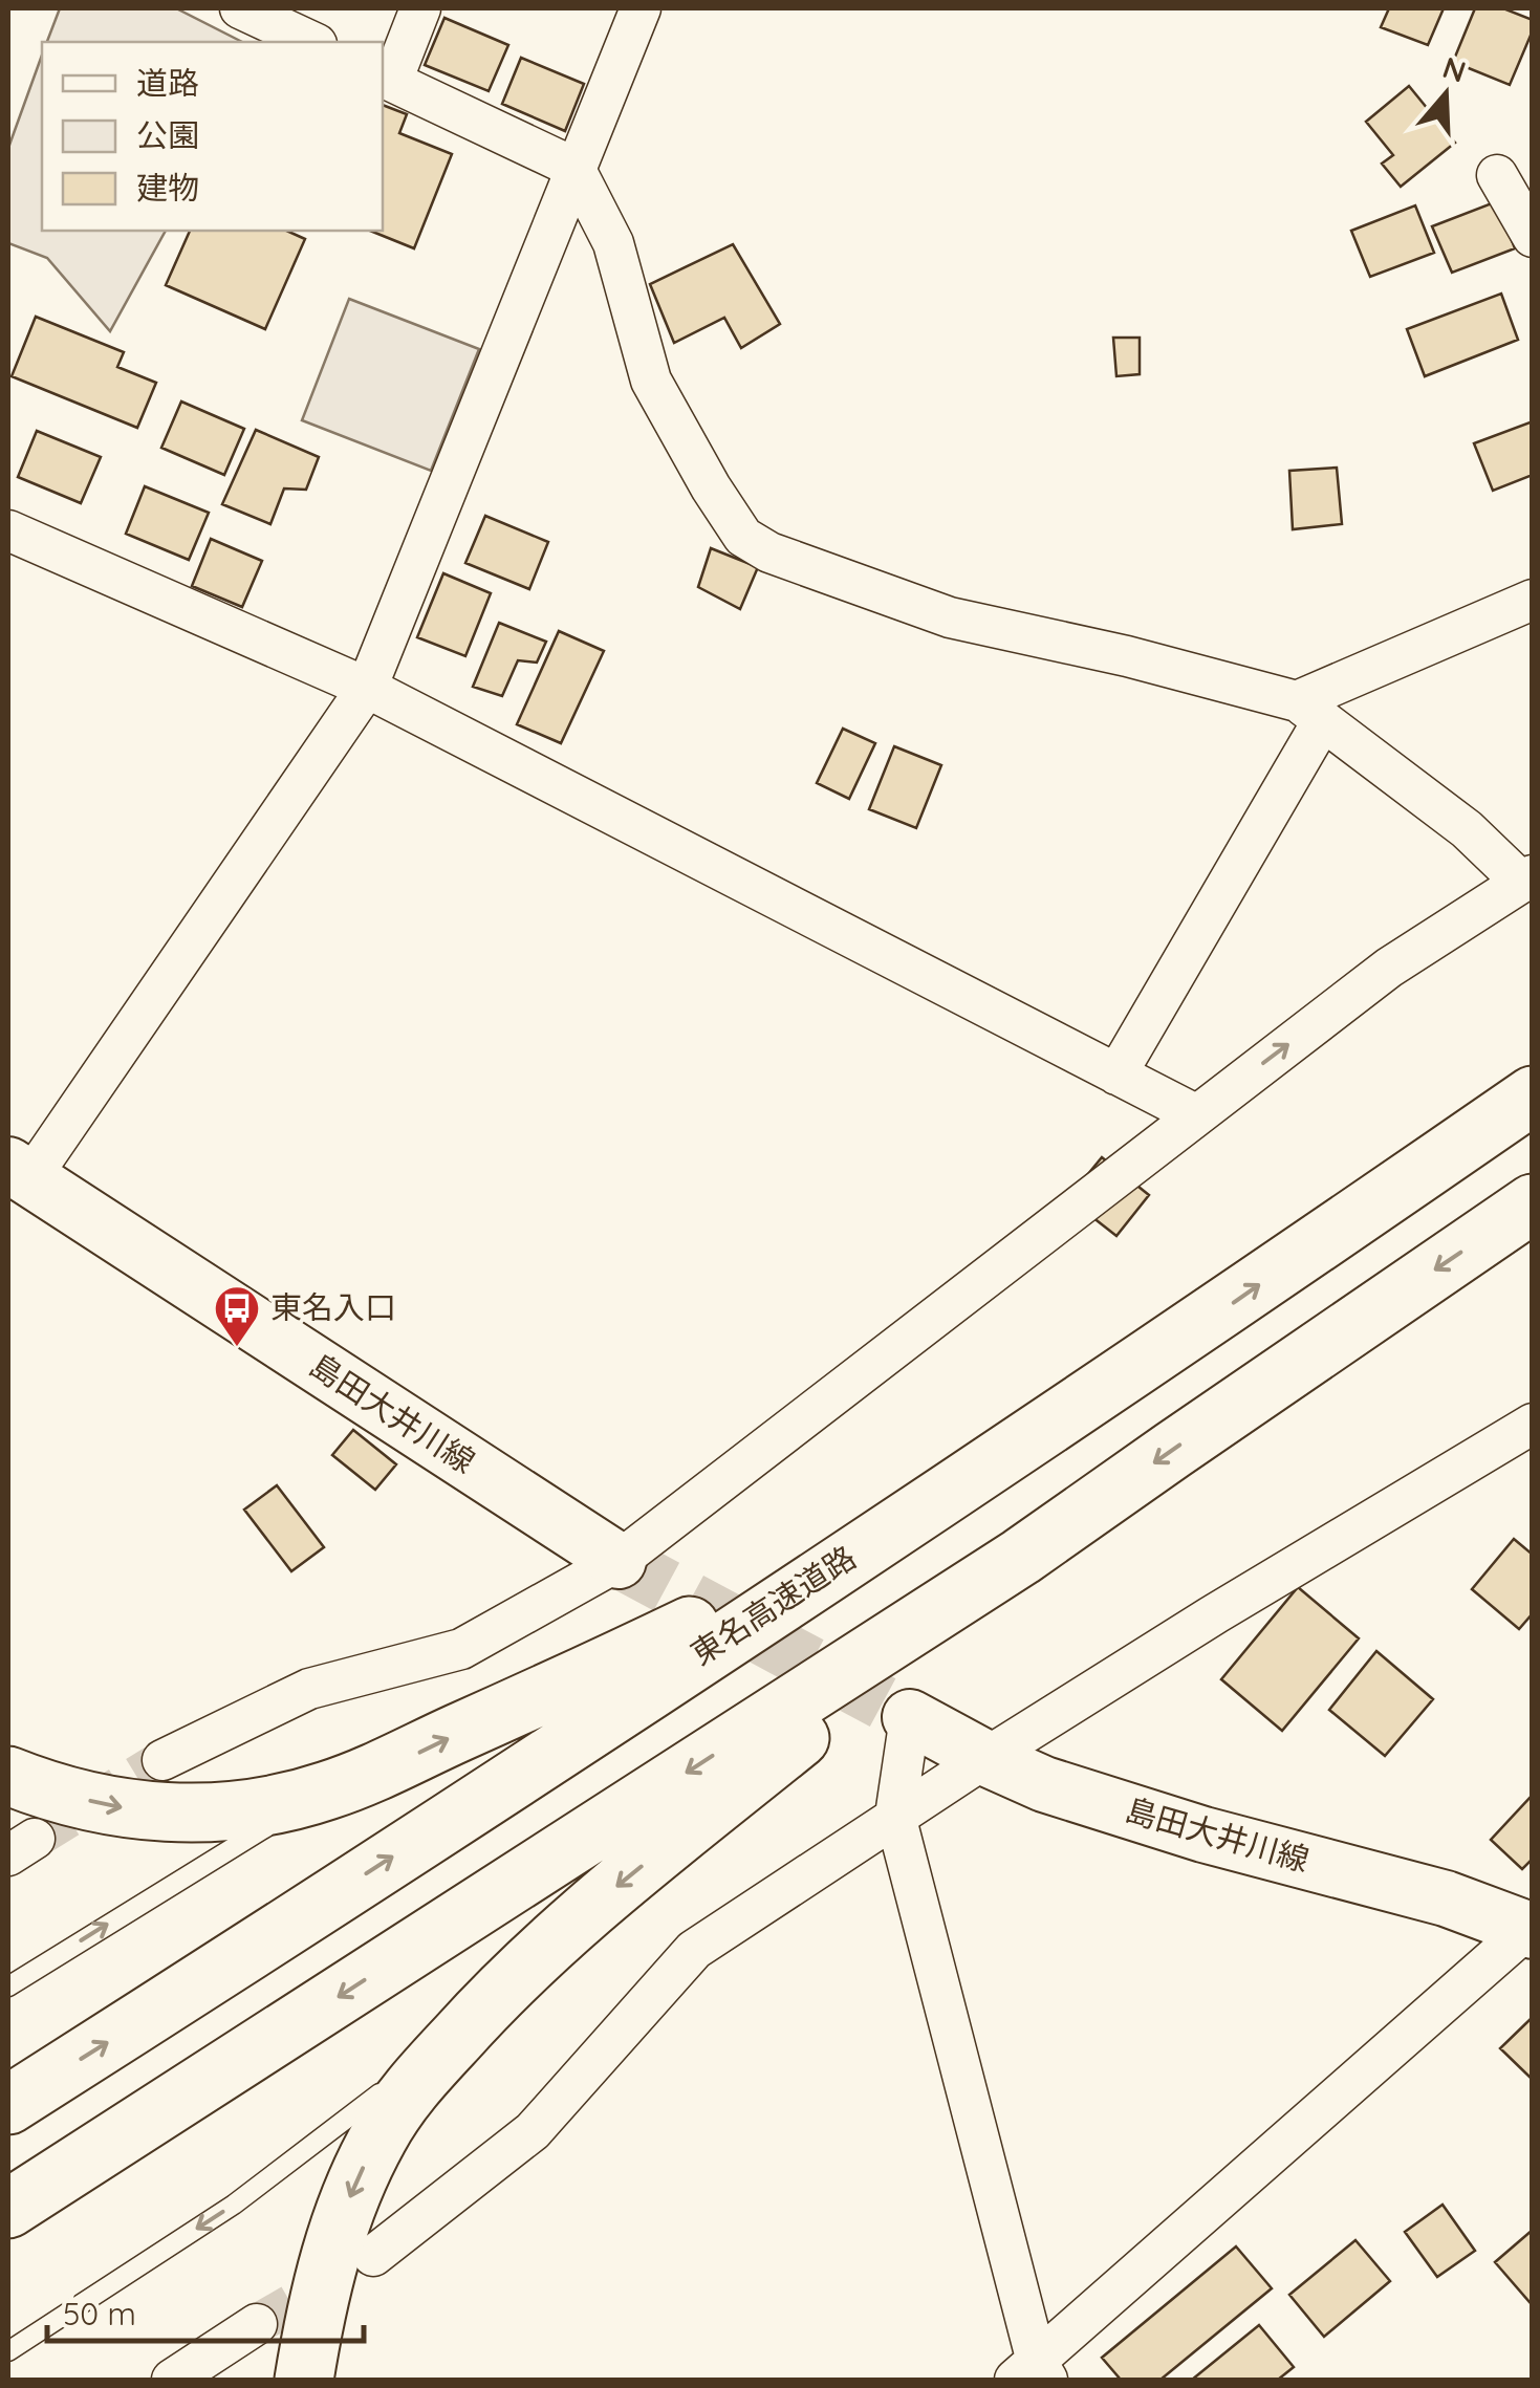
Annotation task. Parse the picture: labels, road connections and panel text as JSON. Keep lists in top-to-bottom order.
{
  "streets": {
    "highway": ["東名高速道路"],
    "main road": ["島田大井川線"]
  },
  "places": {
    "bus stop": ["東名入口"]
  },
  "legend": ["道路", "公園", "建物"],
  "scale_bar": "50 m",
  "north": "top"
}
